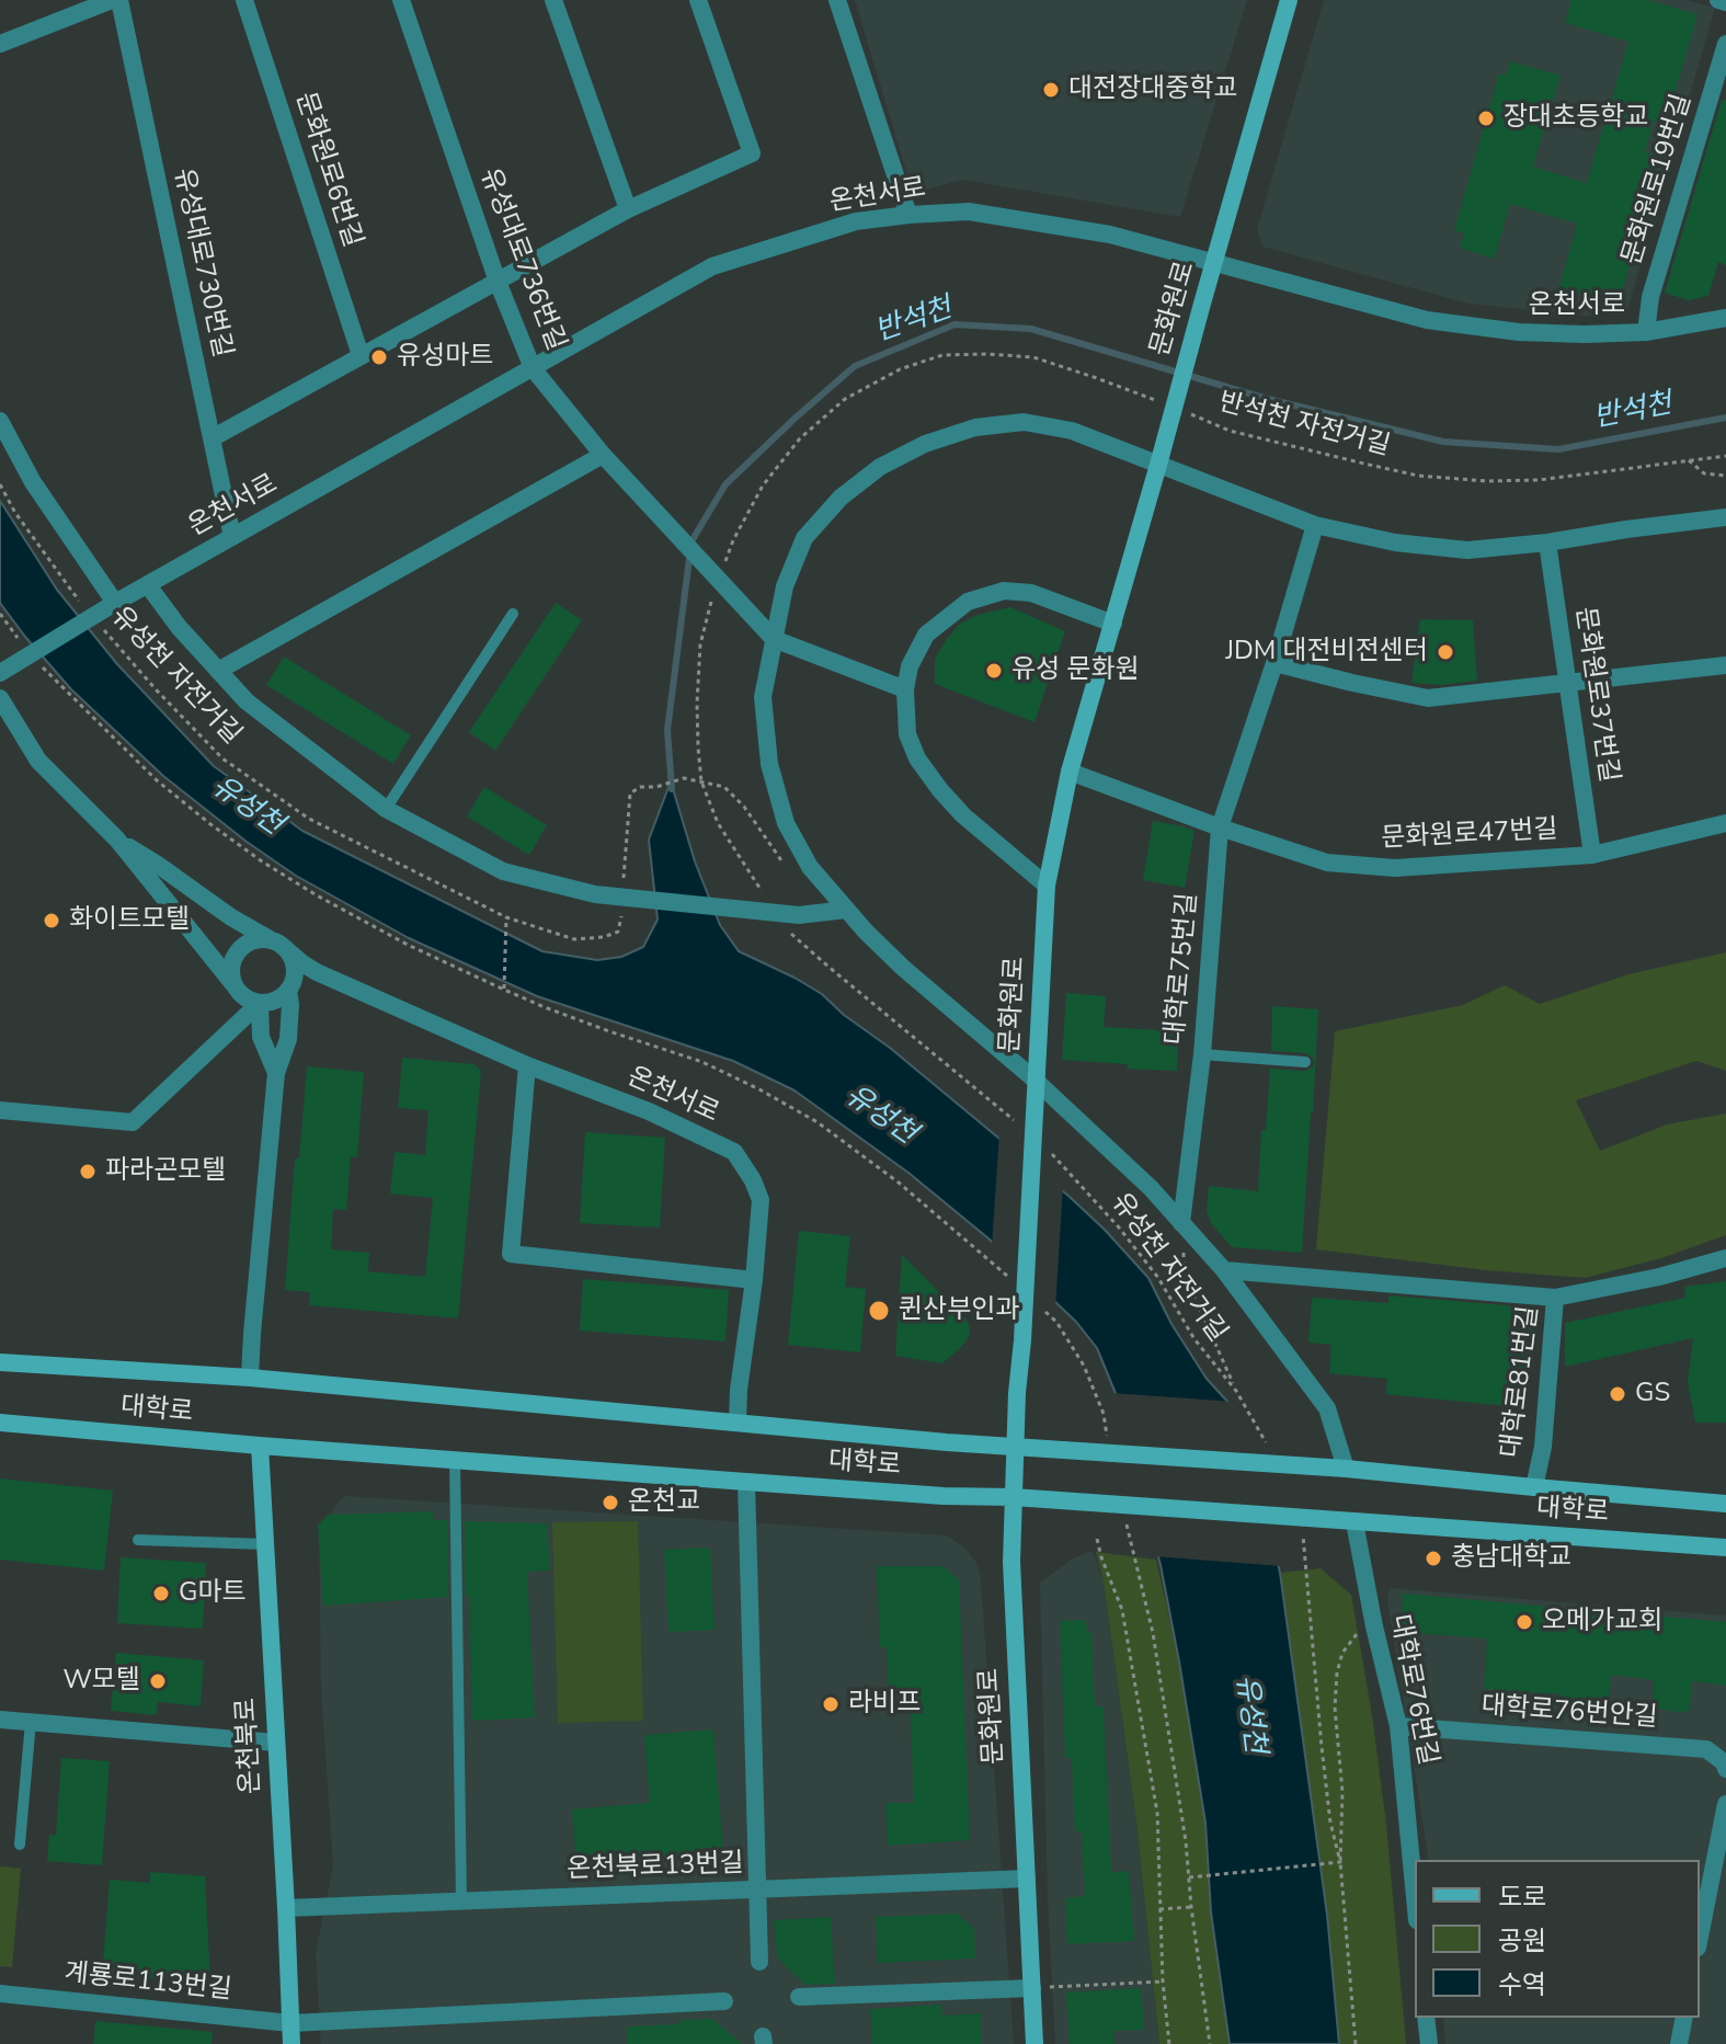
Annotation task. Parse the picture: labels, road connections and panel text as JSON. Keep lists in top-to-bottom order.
{
  "streets": {
    "street": [
      "문화원로6번길",
      "문화원로19번길",
      "온천서로",
      "유성대로736번길",
      "유성대로730번길",
      "문화원로",
      "문화원로37번길",
      "문화원로47번길",
      "대학로75번길",
      "대학로81번길",
      "대학로",
      "대학로76번길",
      "대학로76번안길",
      "온천북로",
      "온천북로13번길",
      "계룡로113번길"
    ],
    "path": ["반석천 자전거길", "유성천 자전거길"]
  },
  "crossings": [
    ["문화원로19번길", "온천서로"],
    ["온천서로", "유성대로736번길"],
    ["온천서로", "유성대로730번길"],
    ["온천서로", "문화원로"],
    ["문화원로", "문화원로47번길"],
    ["문화원로", "대학로"],
    ["문화원로", "온천북로13번길"],
    ["문화원로37번길", "문화원로47번길"],
    ["문화원로47번길", "대학로75번길"],
    ["대학로81번길", "대학로"],
    ["대학로", "대학로76번길"],
    ["대학로", "온천북로"],
    ["대학로76번길", "대학로76번안길"],
    ["온천북로", "온천북로13번길"],
    ["온천북로", "계룡로113번길"]
  ],
  "water": ["반석천", "유성천"],
  "places": [
    "대전장대중학교",
    "장대초등학교",
    "유성마트",
    "JDM 대전비전센터",
    "유성 문화원",
    "화이트모텔",
    "파라곤모텔",
    "퀸산부인과",
    "GS",
    "온천교",
    "충남대학교",
    "G마트",
    "오메가교회",
    "W모텔",
    "라비프"
  ],
  "legend": ["도로", "공원", "수역"]
}
